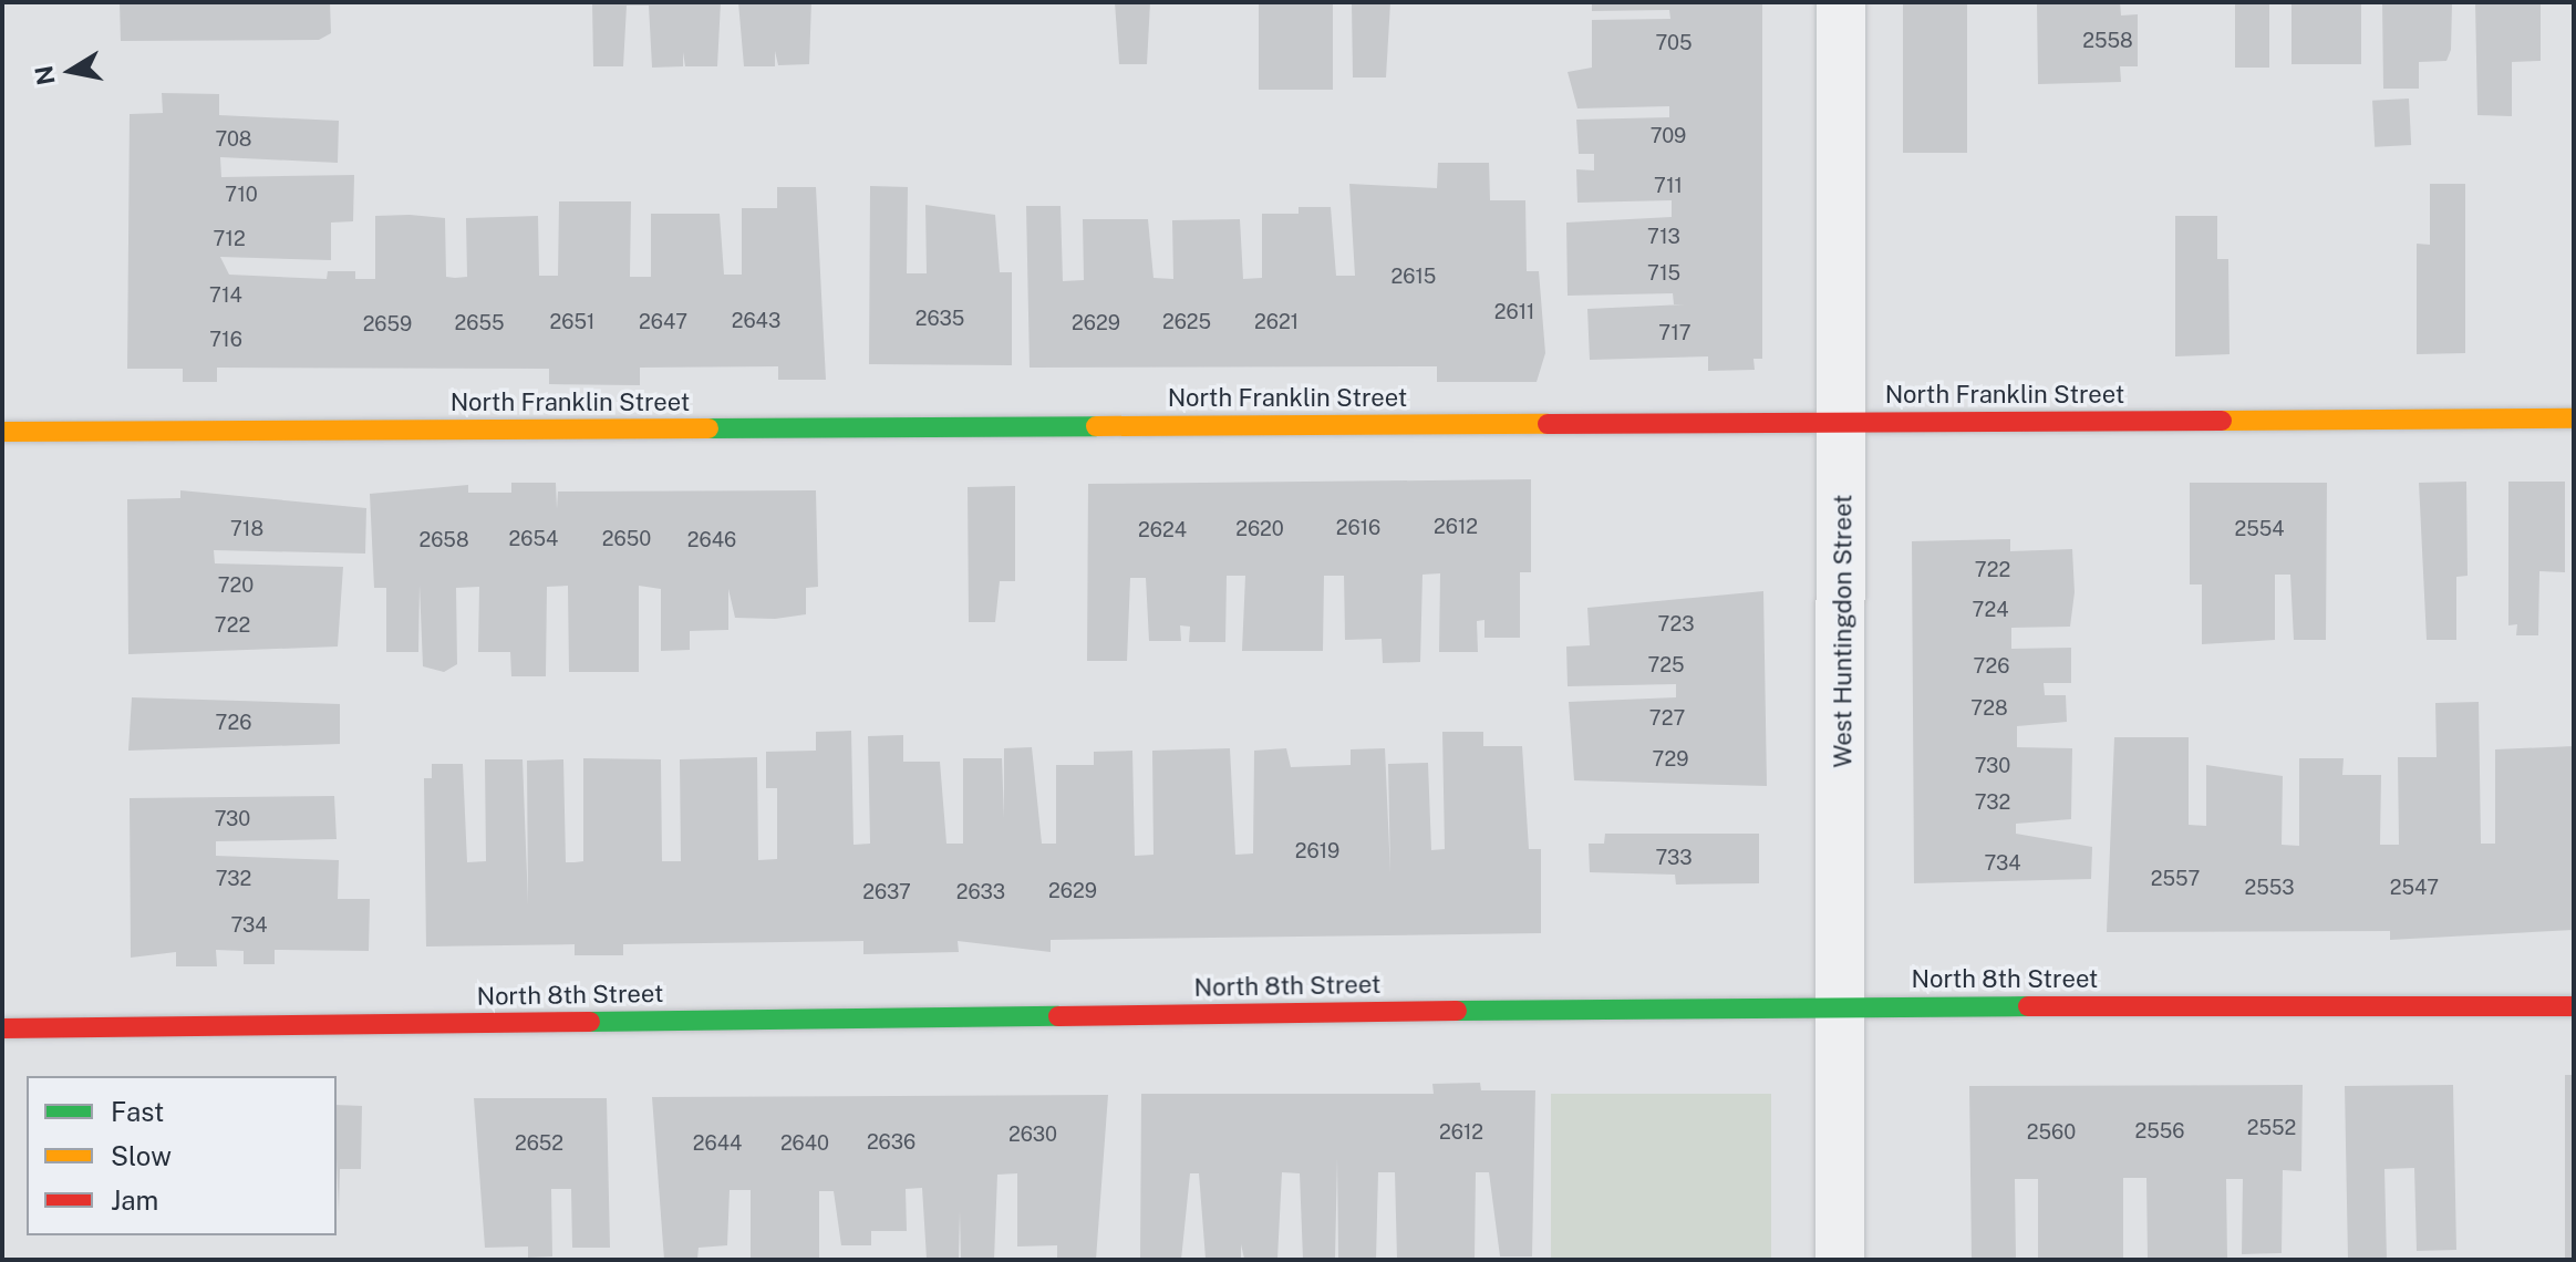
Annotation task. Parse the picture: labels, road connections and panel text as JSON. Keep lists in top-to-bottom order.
{
  "streets": {
    "street": ["North Franklin Street", "West Huntingdon Street", "North 8th Street"]
  },
  "crossings": [
    ["North Franklin Street", "West Huntingdon Street"],
    ["West Huntingdon Street", "North 8th Street"]
  ],
  "house_numbers": [
    "2558",
    "705",
    "709",
    "708",
    "711",
    "710",
    "713",
    "712",
    "715",
    "2615",
    "714",
    "2611",
    "2635",
    "2643",
    "2651",
    "2647",
    "2625",
    "2621",
    "2655",
    "2629",
    "2659",
    "717",
    "716",
    "2612",
    "2616",
    "718",
    "2620",
    "2554",
    "2624",
    "2654",
    "2650",
    "2658",
    "2646",
    "722",
    "720",
    "724",
    "723",
    "722",
    "725",
    "726",
    "728",
    "727",
    "726",
    "729",
    "730",
    "732",
    "730",
    "2619",
    "733",
    "734",
    "732",
    "2557",
    "2553",
    "2547",
    "2629",
    "2637",
    "2633",
    "734",
    "2552",
    "2556",
    "2612",
    "2560",
    "2630",
    "2636",
    "2652",
    "2644",
    "2640"
  ],
  "legend": ["Fast", "Slow", "Jam"],
  "north": "left"
}
